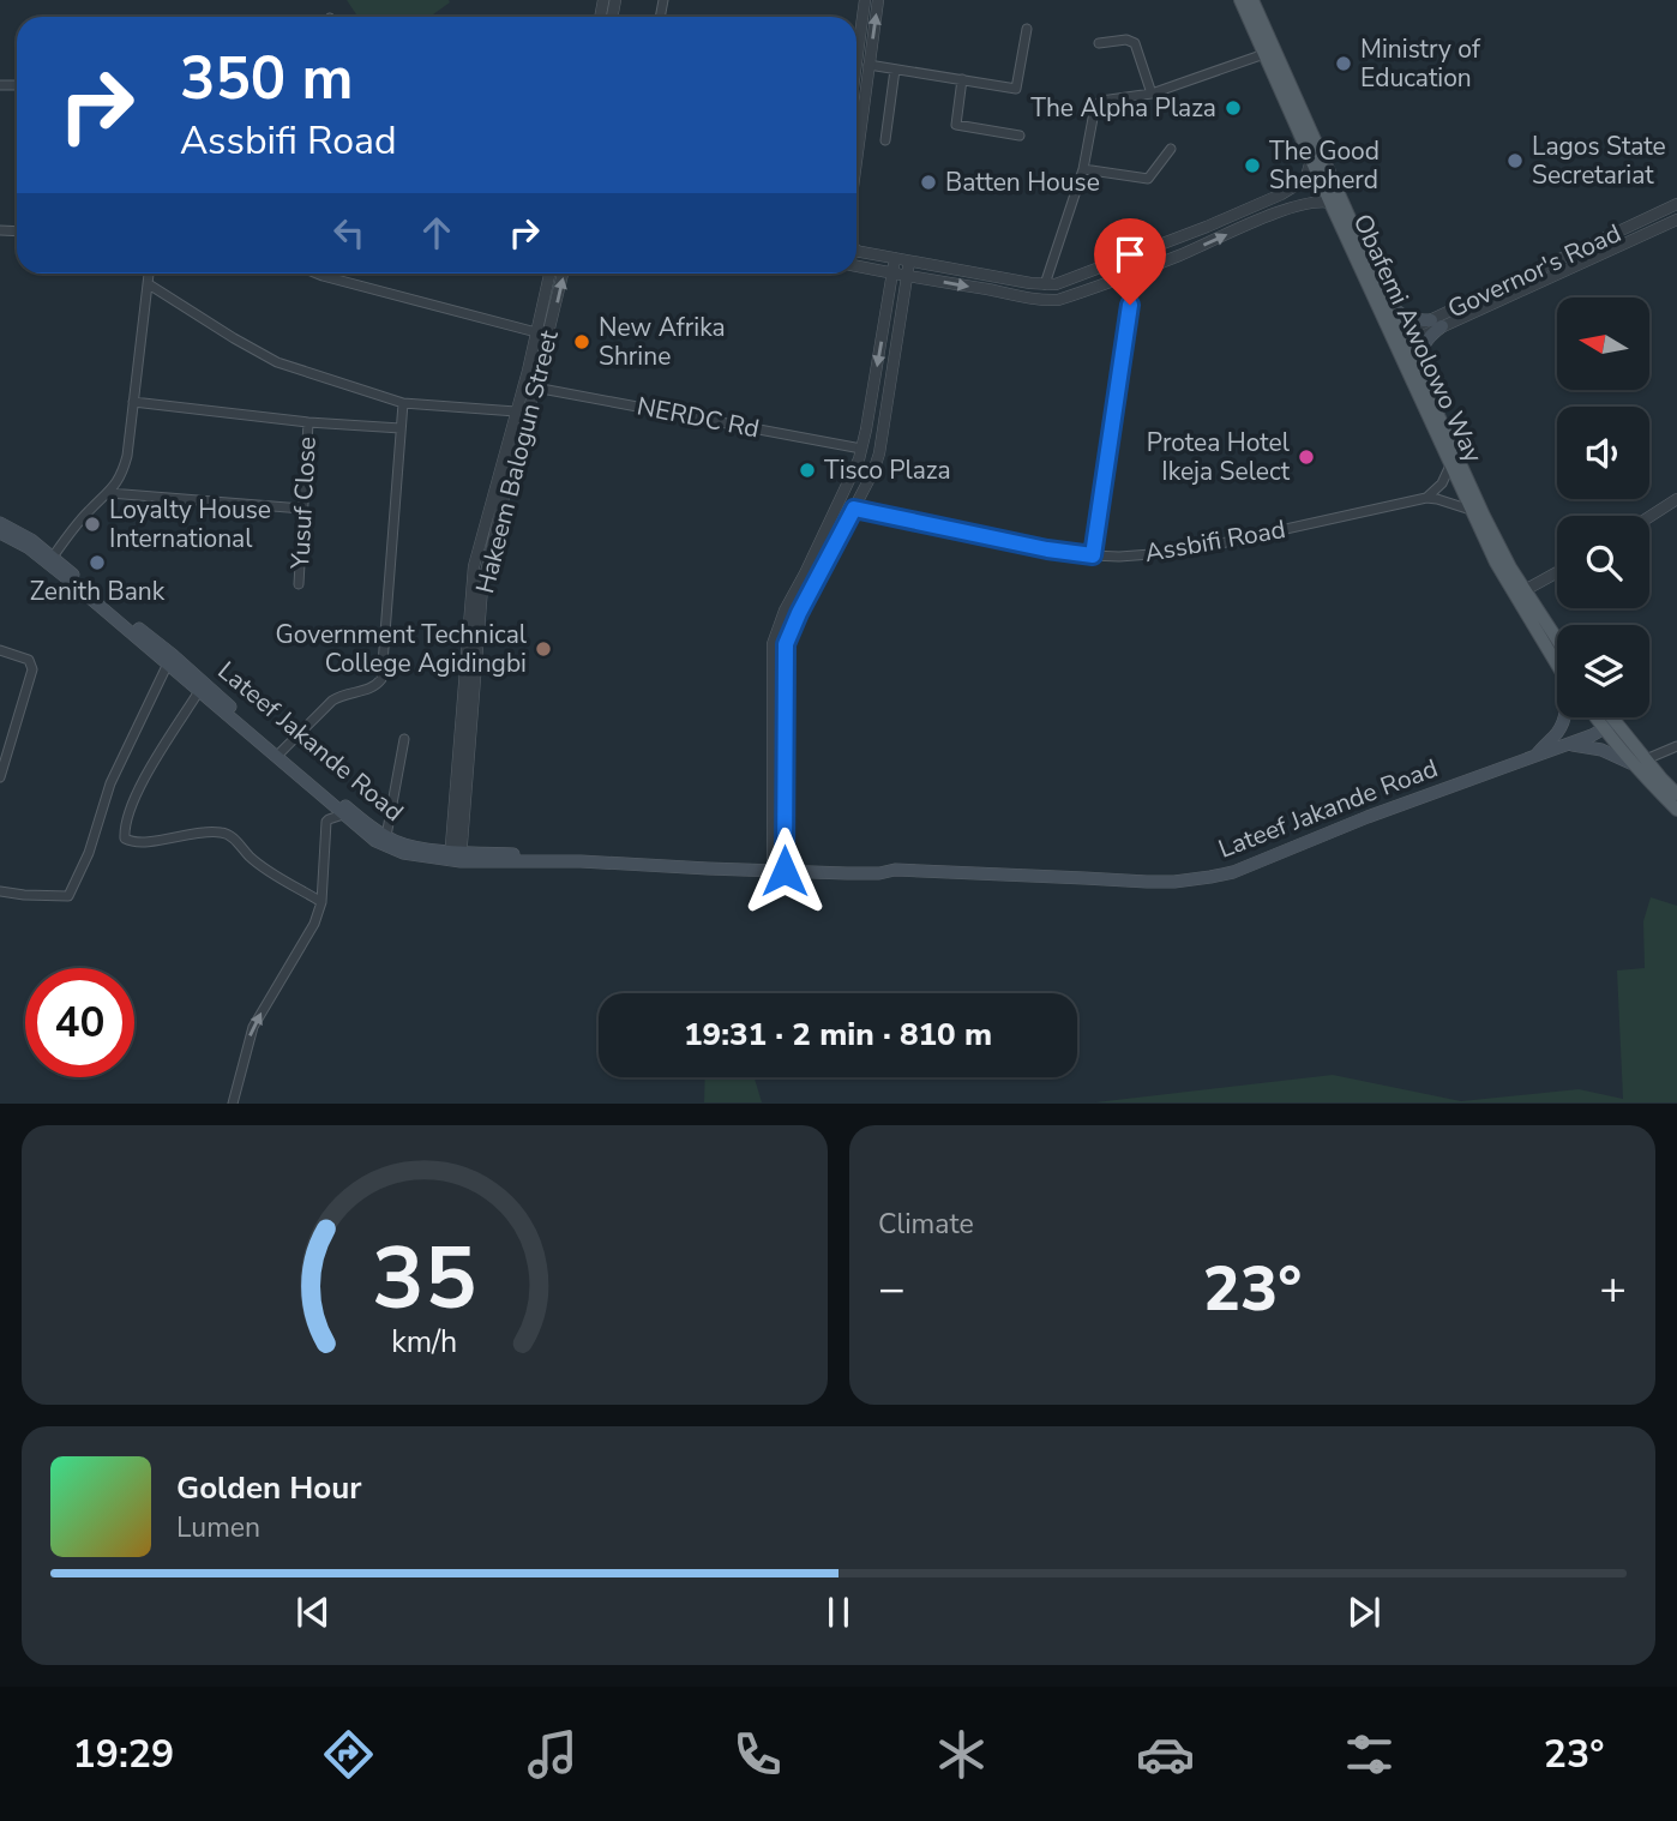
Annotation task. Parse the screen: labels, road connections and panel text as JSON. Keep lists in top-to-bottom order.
{
  "streets": {
    "main road": ["Obafemi Awolowo Way", "Lateef Jakande Road"],
    "street": [
      "Governor's Road",
      "NERDC Rd",
      "Hakeem Balogun Street",
      "Yusuf Close",
      "Assbifi Road"
    ]
  },
  "crossings": [
    ["Governor's Road", "Obafemi Awolowo Way"],
    ["NERDC Rd", "Hakeem Balogun Street"],
    ["Hakeem Balogun Street", "Lateef Jakande Road"]
  ],
  "places": [
    "Ministry of Education",
    "The Alpha Plaza",
    "Lagos State Secretariat",
    "The Good Shepherd",
    "Batten House",
    "New Afrika Shrine",
    "Protea Hotel Ikeja Select",
    "Tisco Plaza",
    "Loyalty House International",
    "Zenith Bank",
    "Government Technical College Agidingbi"
  ],
  "north": "left",
  "page": {
    "turn": ["350 m", "Assbifi Road"],
    "limit": "40",
    "trip": "19:31 · 2 min · 810 m",
    "tile": "Climate",
    "heat": ["−", "23°", "+"],
    "song": ["Golden Hour", "Lumen"],
    "tabs": ["19:29", "23°"],
    "gauge": ["35", "km/h"]
  }
}
